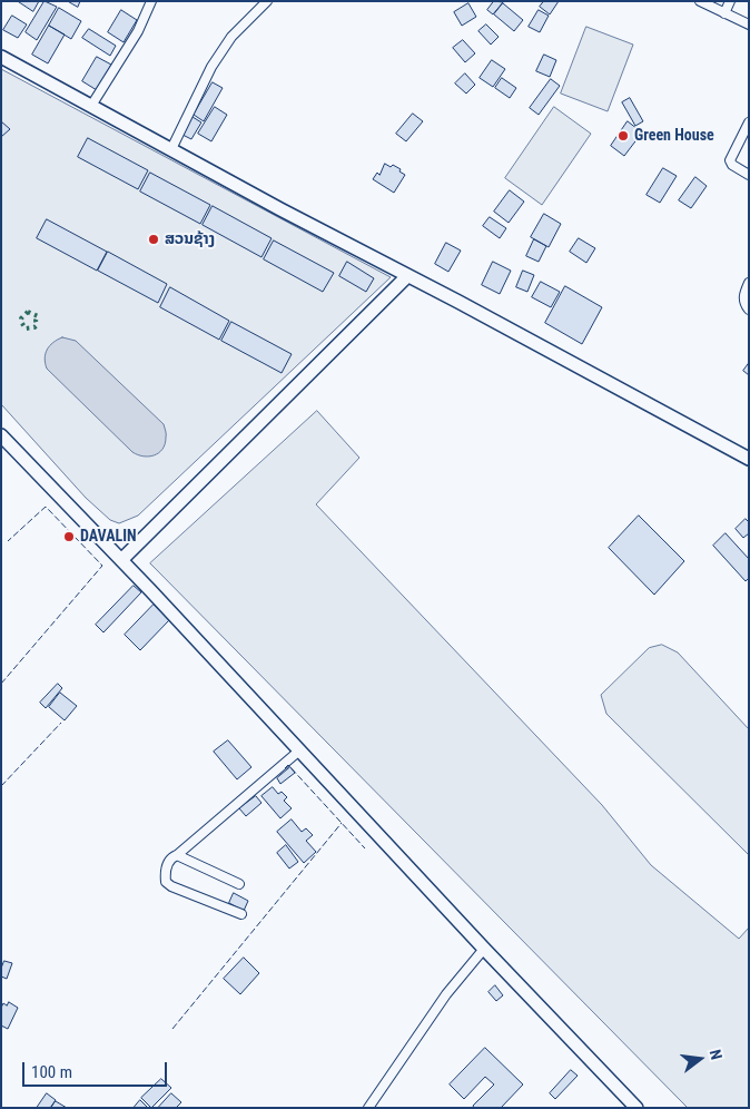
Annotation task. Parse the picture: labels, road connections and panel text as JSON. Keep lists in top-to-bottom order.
{
  "places": ["Green House", "ສວນຊ້າງ", "DAVALIN"],
  "scale_bar": "100 m",
  "north": "right"
}
